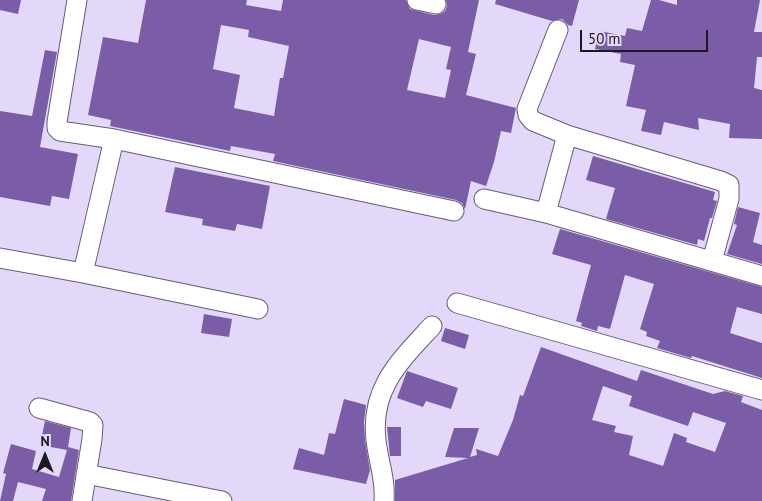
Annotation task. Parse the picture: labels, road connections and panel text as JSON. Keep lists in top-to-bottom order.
{
  "scale_bar": "50 m",
  "north": "top"
}
